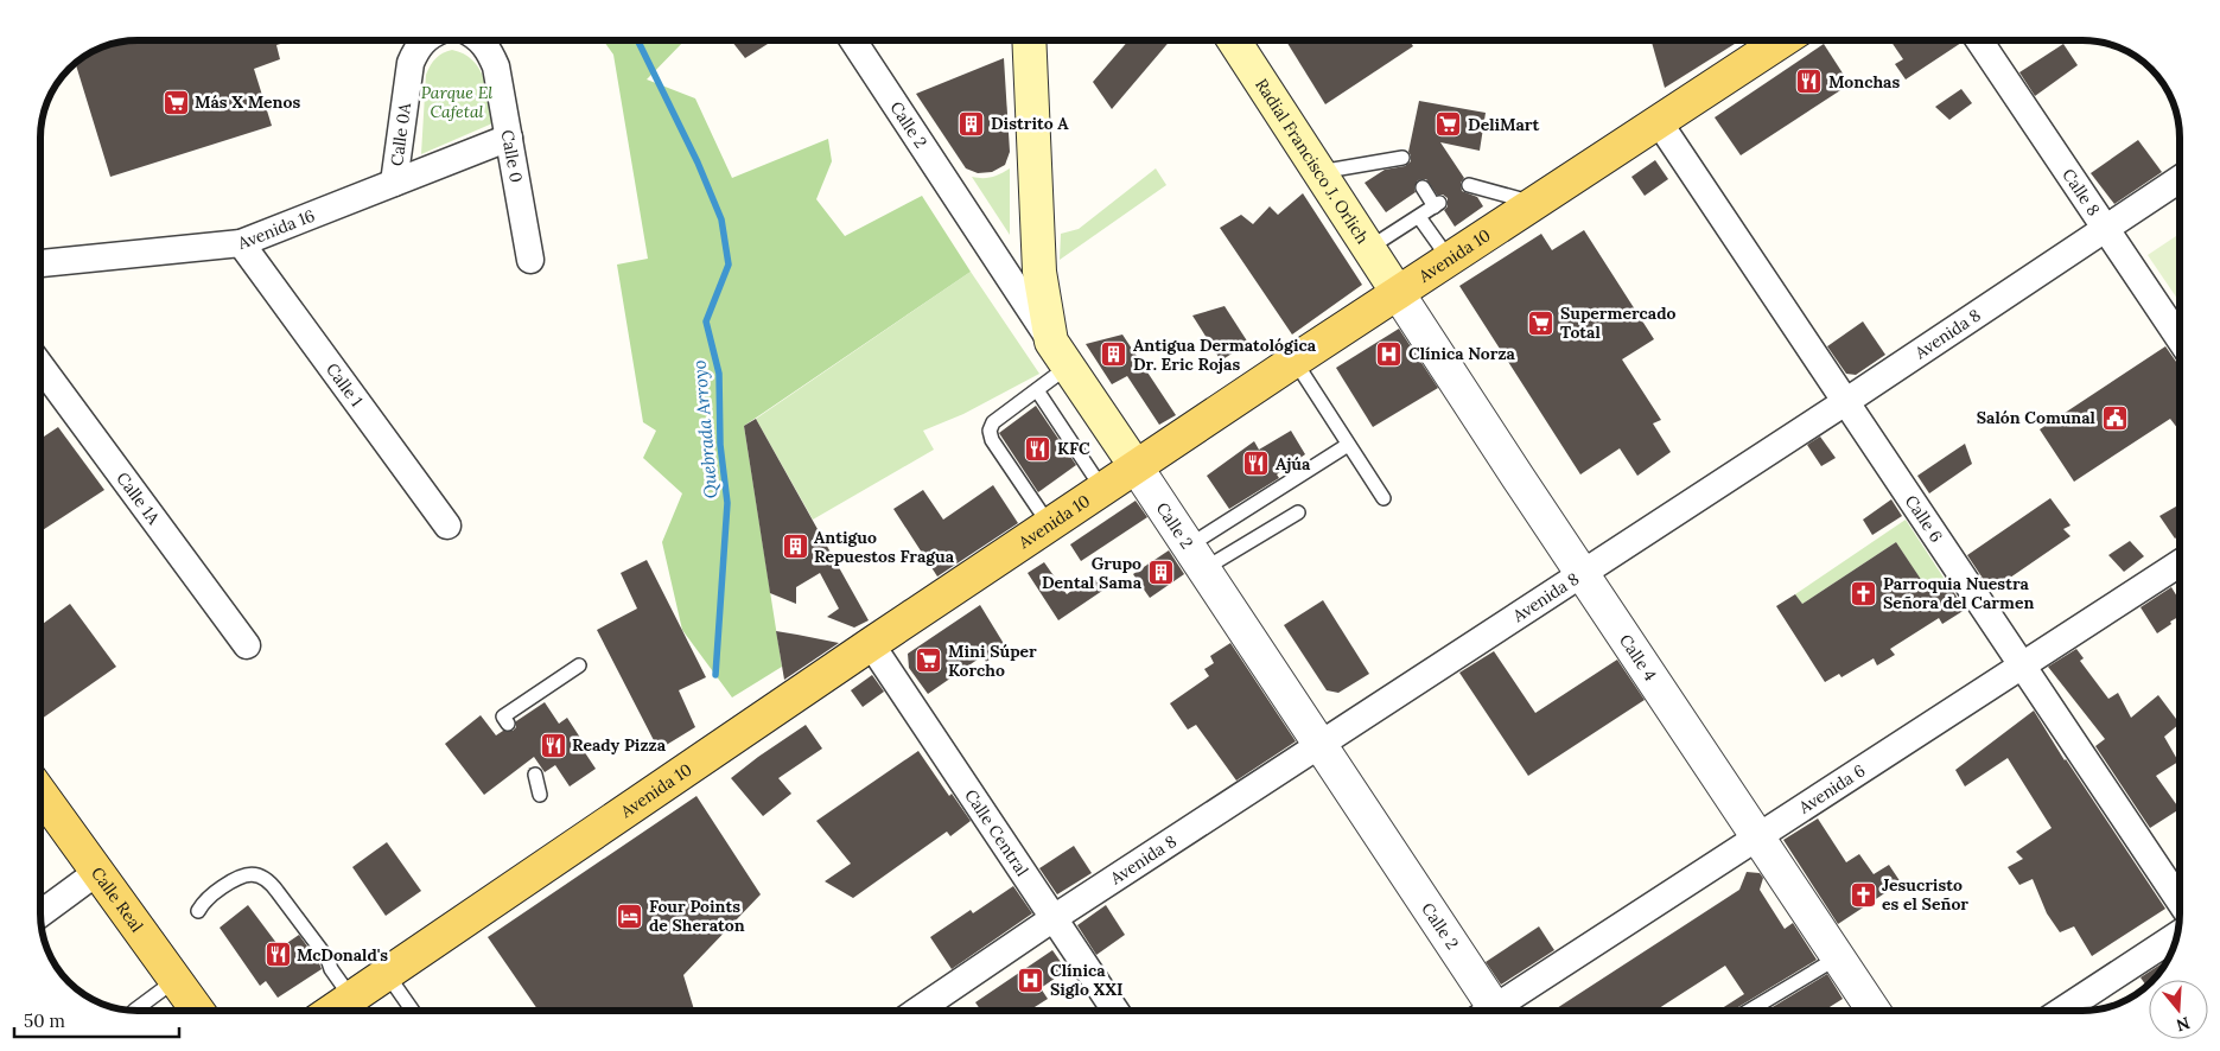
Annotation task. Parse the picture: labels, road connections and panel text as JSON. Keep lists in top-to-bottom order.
{
  "streets": {
    "main road": [
      "Calle 2",
      "Radial Francisco J. Orlich",
      "Avenida 10",
      "Calle Real"
    ],
    "street": [
      "Calle 0A",
      "Calle 0",
      "Calle 8",
      "Avenida 16",
      "Avenida 8",
      "Calle 1",
      "Calle 1A",
      "Calle 6",
      "Calle 4",
      "Avenida 6",
      "Calle Central"
    ]
  },
  "crossings": [
    ["Calle 2", "Avenida 10"],
    ["Calle 2", "Avenida 8"],
    ["Calle 0A", "Avenida 16"],
    ["Calle 0", "Avenida 16"],
    ["Radial Francisco J. Orlich", "Avenida 10"],
    ["Radial Francisco J. Orlich", "Calle 4"],
    ["Calle 8", "Avenida 8"],
    ["Avenida 16", "Calle 1"],
    ["Avenida 10", "Calle 6"],
    ["Avenida 10", "Calle 4"],
    ["Avenida 10", "Calle Central"],
    ["Avenida 8", "Calle 6"],
    ["Avenida 8", "Calle 4"],
    ["Avenida 8", "Calle Central"],
    ["Calle 6", "Avenida 6"],
    ["Calle 4", "Avenida 6"]
  ],
  "water": ["Quebrada Arroyo"],
  "parks": ["Parque El Cafetal"],
  "places": {
    "restaurant": [
      "Monchas",
      "KFC",
      "Ajúa",
      "Ready Pizza",
      "McDonald's"
    ],
    "supermarket": [
      "Más X Menos",
      "DeliMart",
      "Supermercado Total",
      "Mini Súper Korcho"
    ],
    "building": [
      "Distrito A",
      "Antigua Dermatológica Dr. Eric Rojas",
      "Antiguo Repuestos Fragua",
      "Grupo Dental Sama"
    ],
    "hospital": ["Clínica Norza", "Clínica Siglo XXI"],
    "public building": ["Salón Comunal"],
    "church": ["Parroquia Nuestra Señora del Carmen", "Jesucristo es el Señor"],
    "hotel": ["Four Points de Sheraton"]
  },
  "scale_bar": "50 m",
  "north": "bottom"
}
